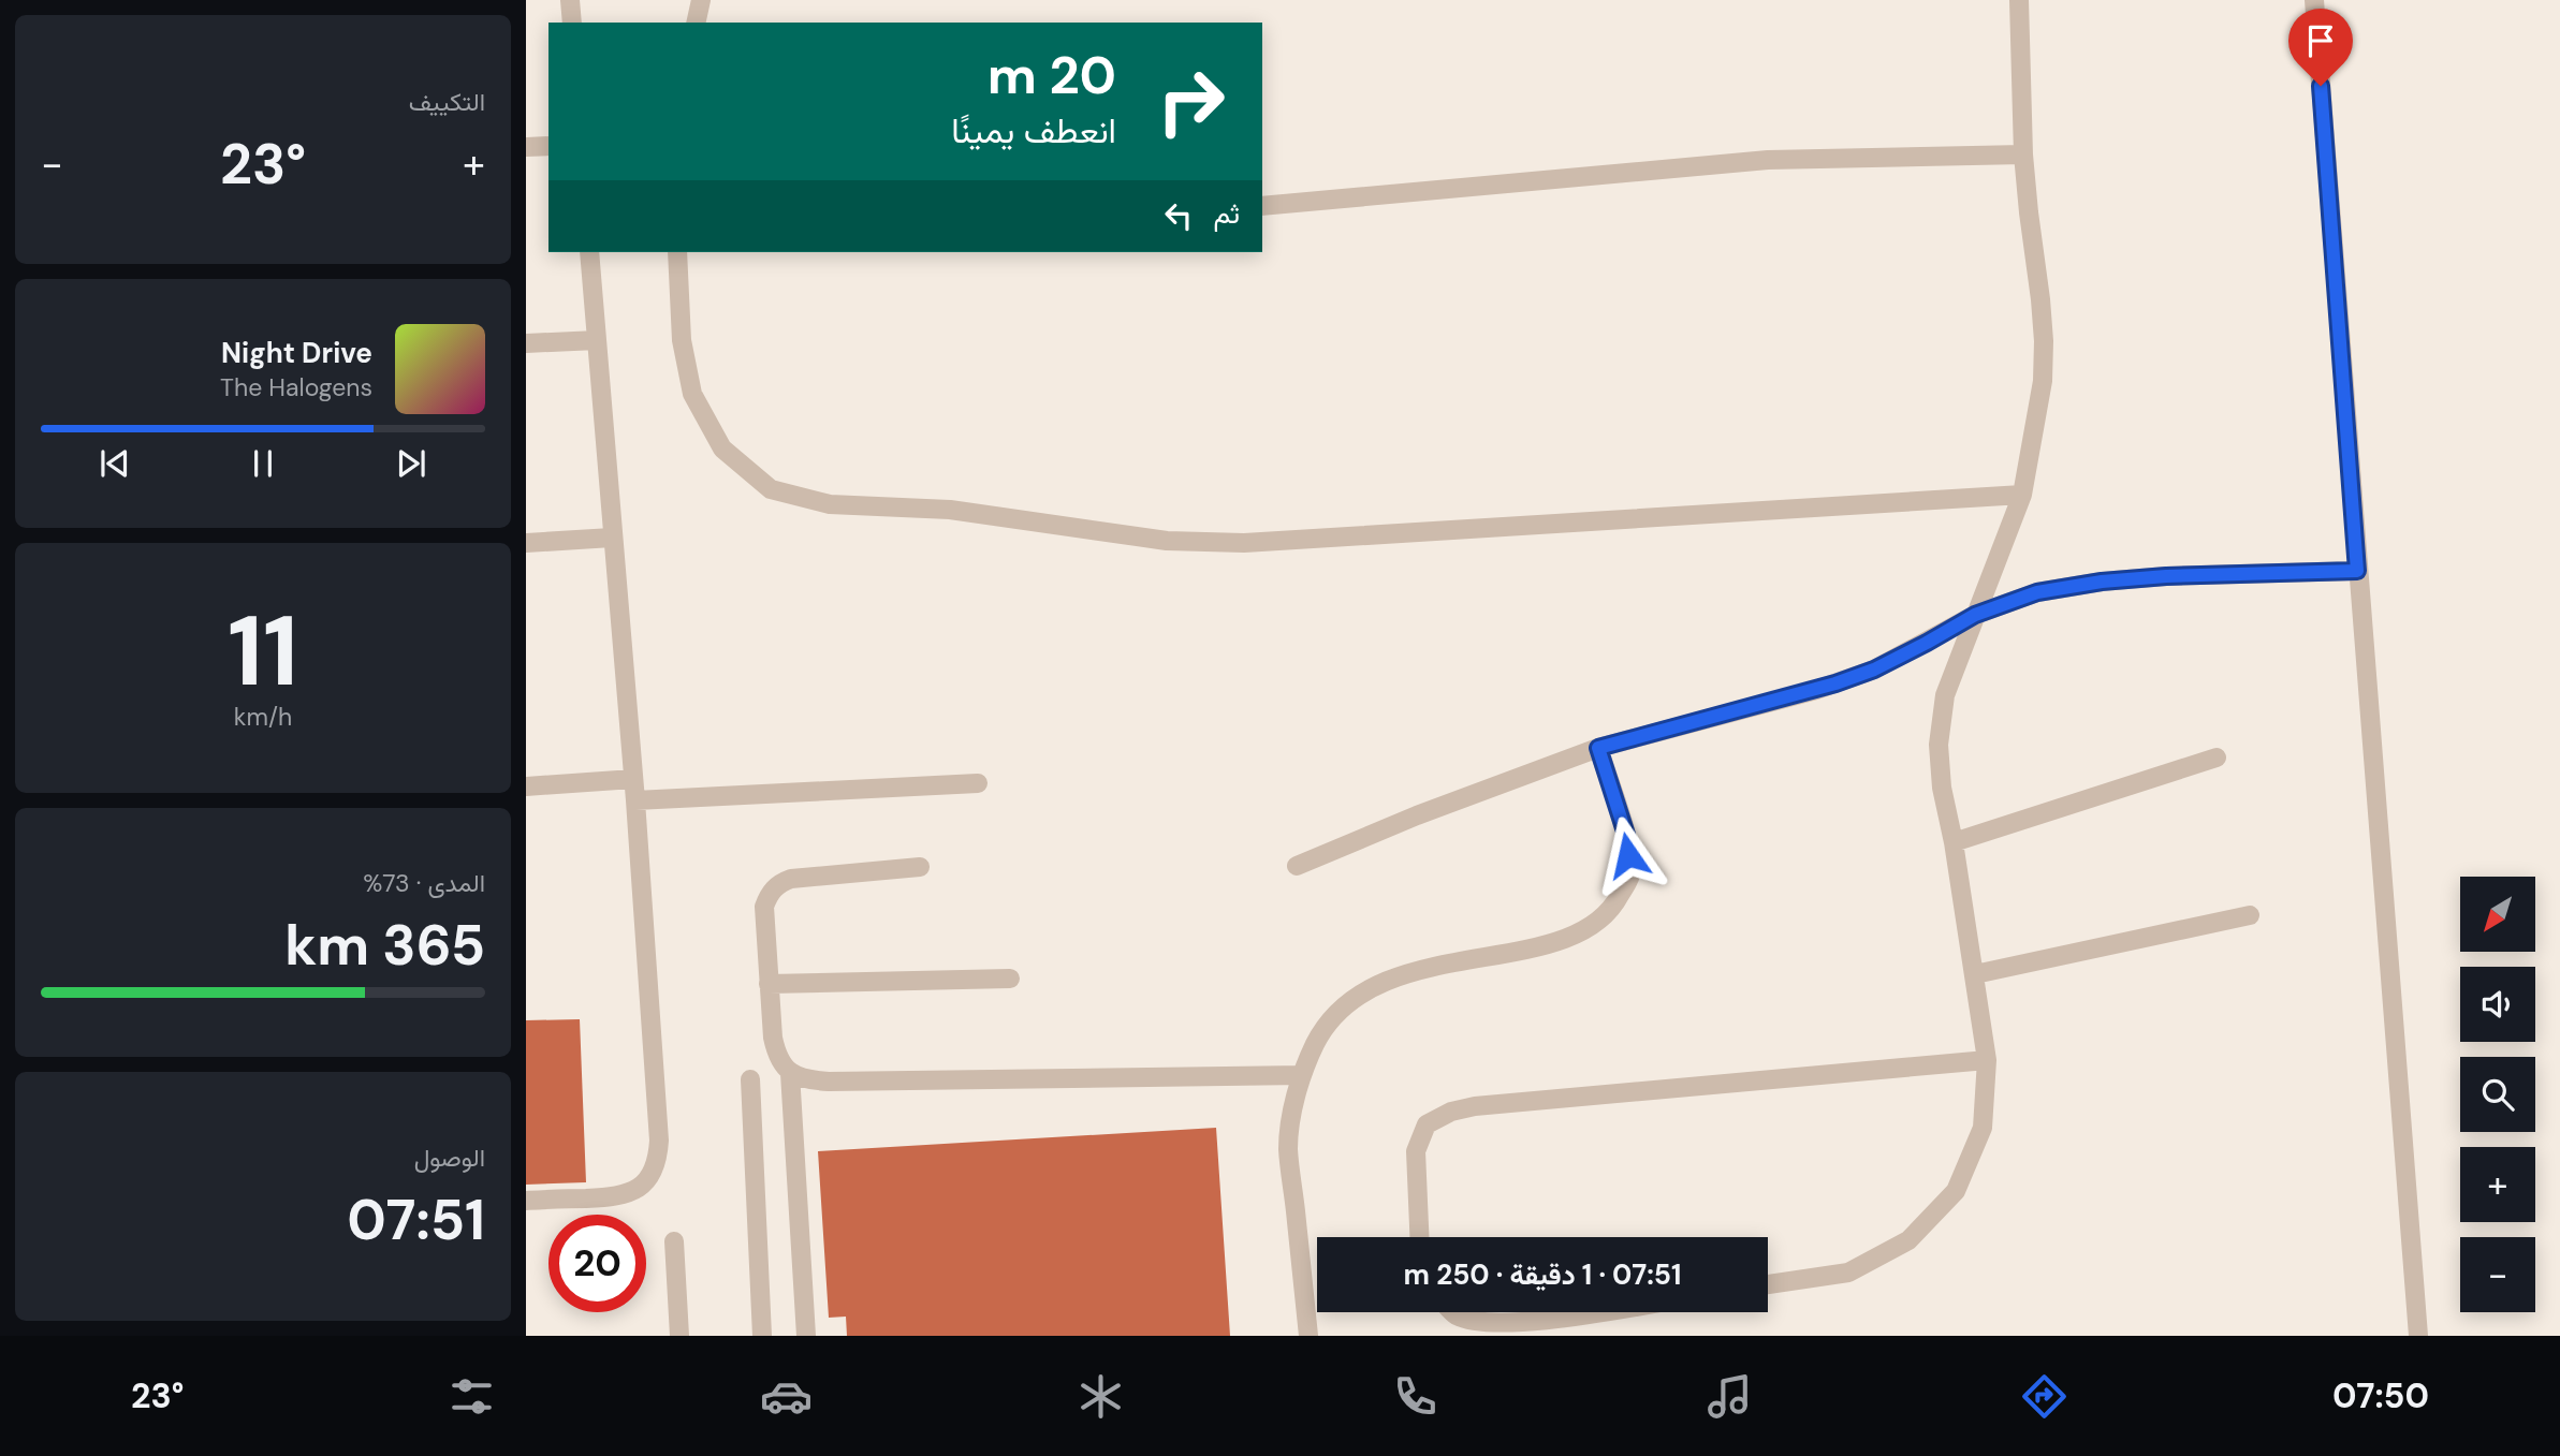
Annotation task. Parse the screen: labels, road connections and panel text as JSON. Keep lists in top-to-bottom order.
{
  "north": "bottom left",
  "page": {
    "tile": [
      "التكييف",
      ["11", "km/h"],
      ["المدى · 73%", "365 km"],
      ["الوصول", "07:51"]
    ],
    "turn": ["20 m", "انعطف يمينًا"],
    "heat": ["−", "23°", "+"],
    "then": "ثم",
    "song": ["Night Drive", "The Halogens"],
    "map_buttons": ["+", "−"],
    "limit": "20",
    "trip": "07:51 · 1 دقيقة · 250 m",
    "tabs": ["07:50", "23°"]
  }
}
